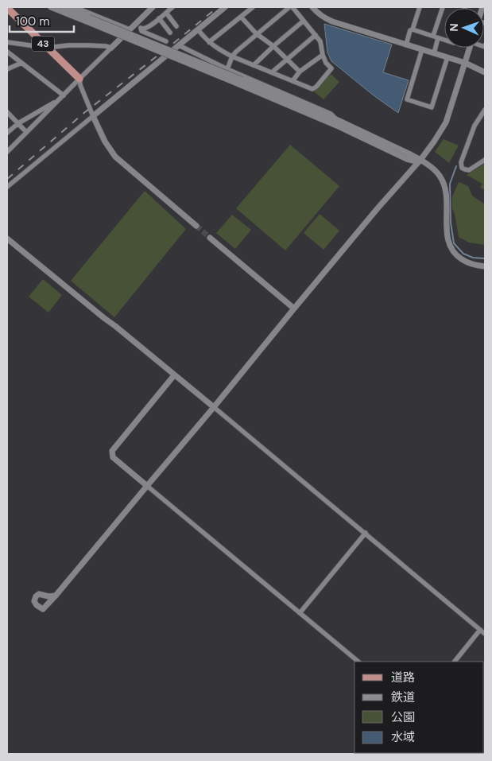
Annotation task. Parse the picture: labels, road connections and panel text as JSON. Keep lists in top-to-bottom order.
{
  "streets": {
    "main road": ["43"]
  },
  "legend": [
    "道路",
    "鉄道",
    "公園",
    "水域"
  ],
  "scale_bar": "100 m",
  "north": "left"
}
